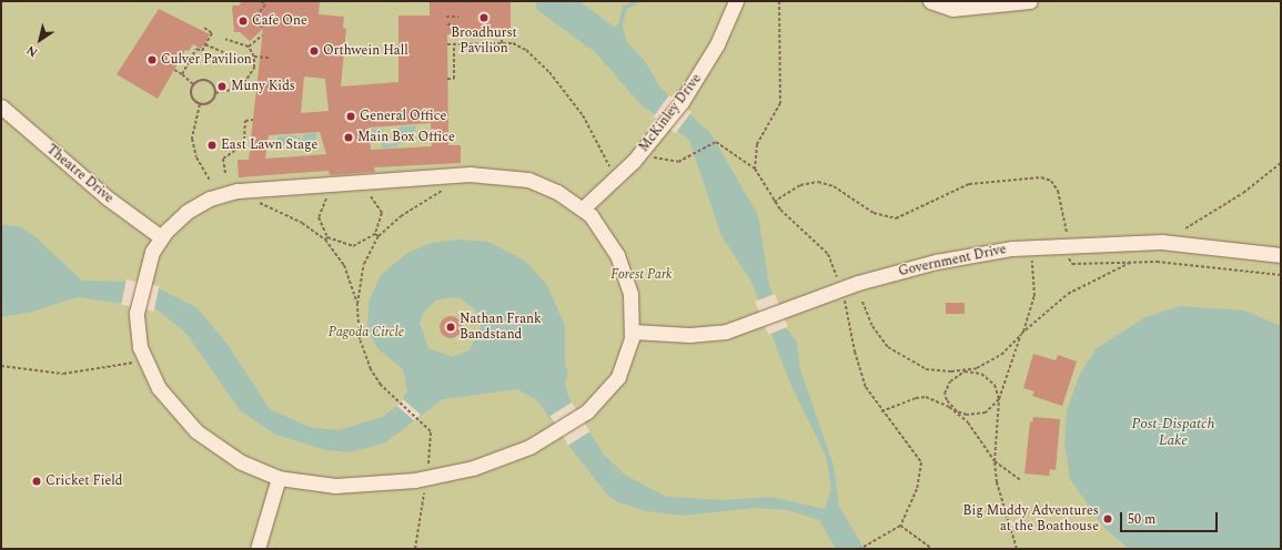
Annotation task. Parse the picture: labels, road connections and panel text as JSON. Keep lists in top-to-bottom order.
{
  "streets": {
    "street": ["McKinley Drive", "Theatre Drive", "Government Drive"]
  },
  "water": ["Post-Dispatch Lake"],
  "parks": ["Forest Park", "Pagoda Circle"],
  "places": [
    "Broadhurst Pavilion",
    "Cafe One",
    "Orthwein Hall",
    "Culver Pavilion",
    "Muny Kids",
    "General Office",
    "Main Box Office",
    "East Lawn Stage",
    "Nathan Frank Bandstand",
    "Cricket Field",
    "Big Muddy Adventures at the Boathouse"
  ],
  "scale_bar": "50 m",
  "north": "bottom left"
}
